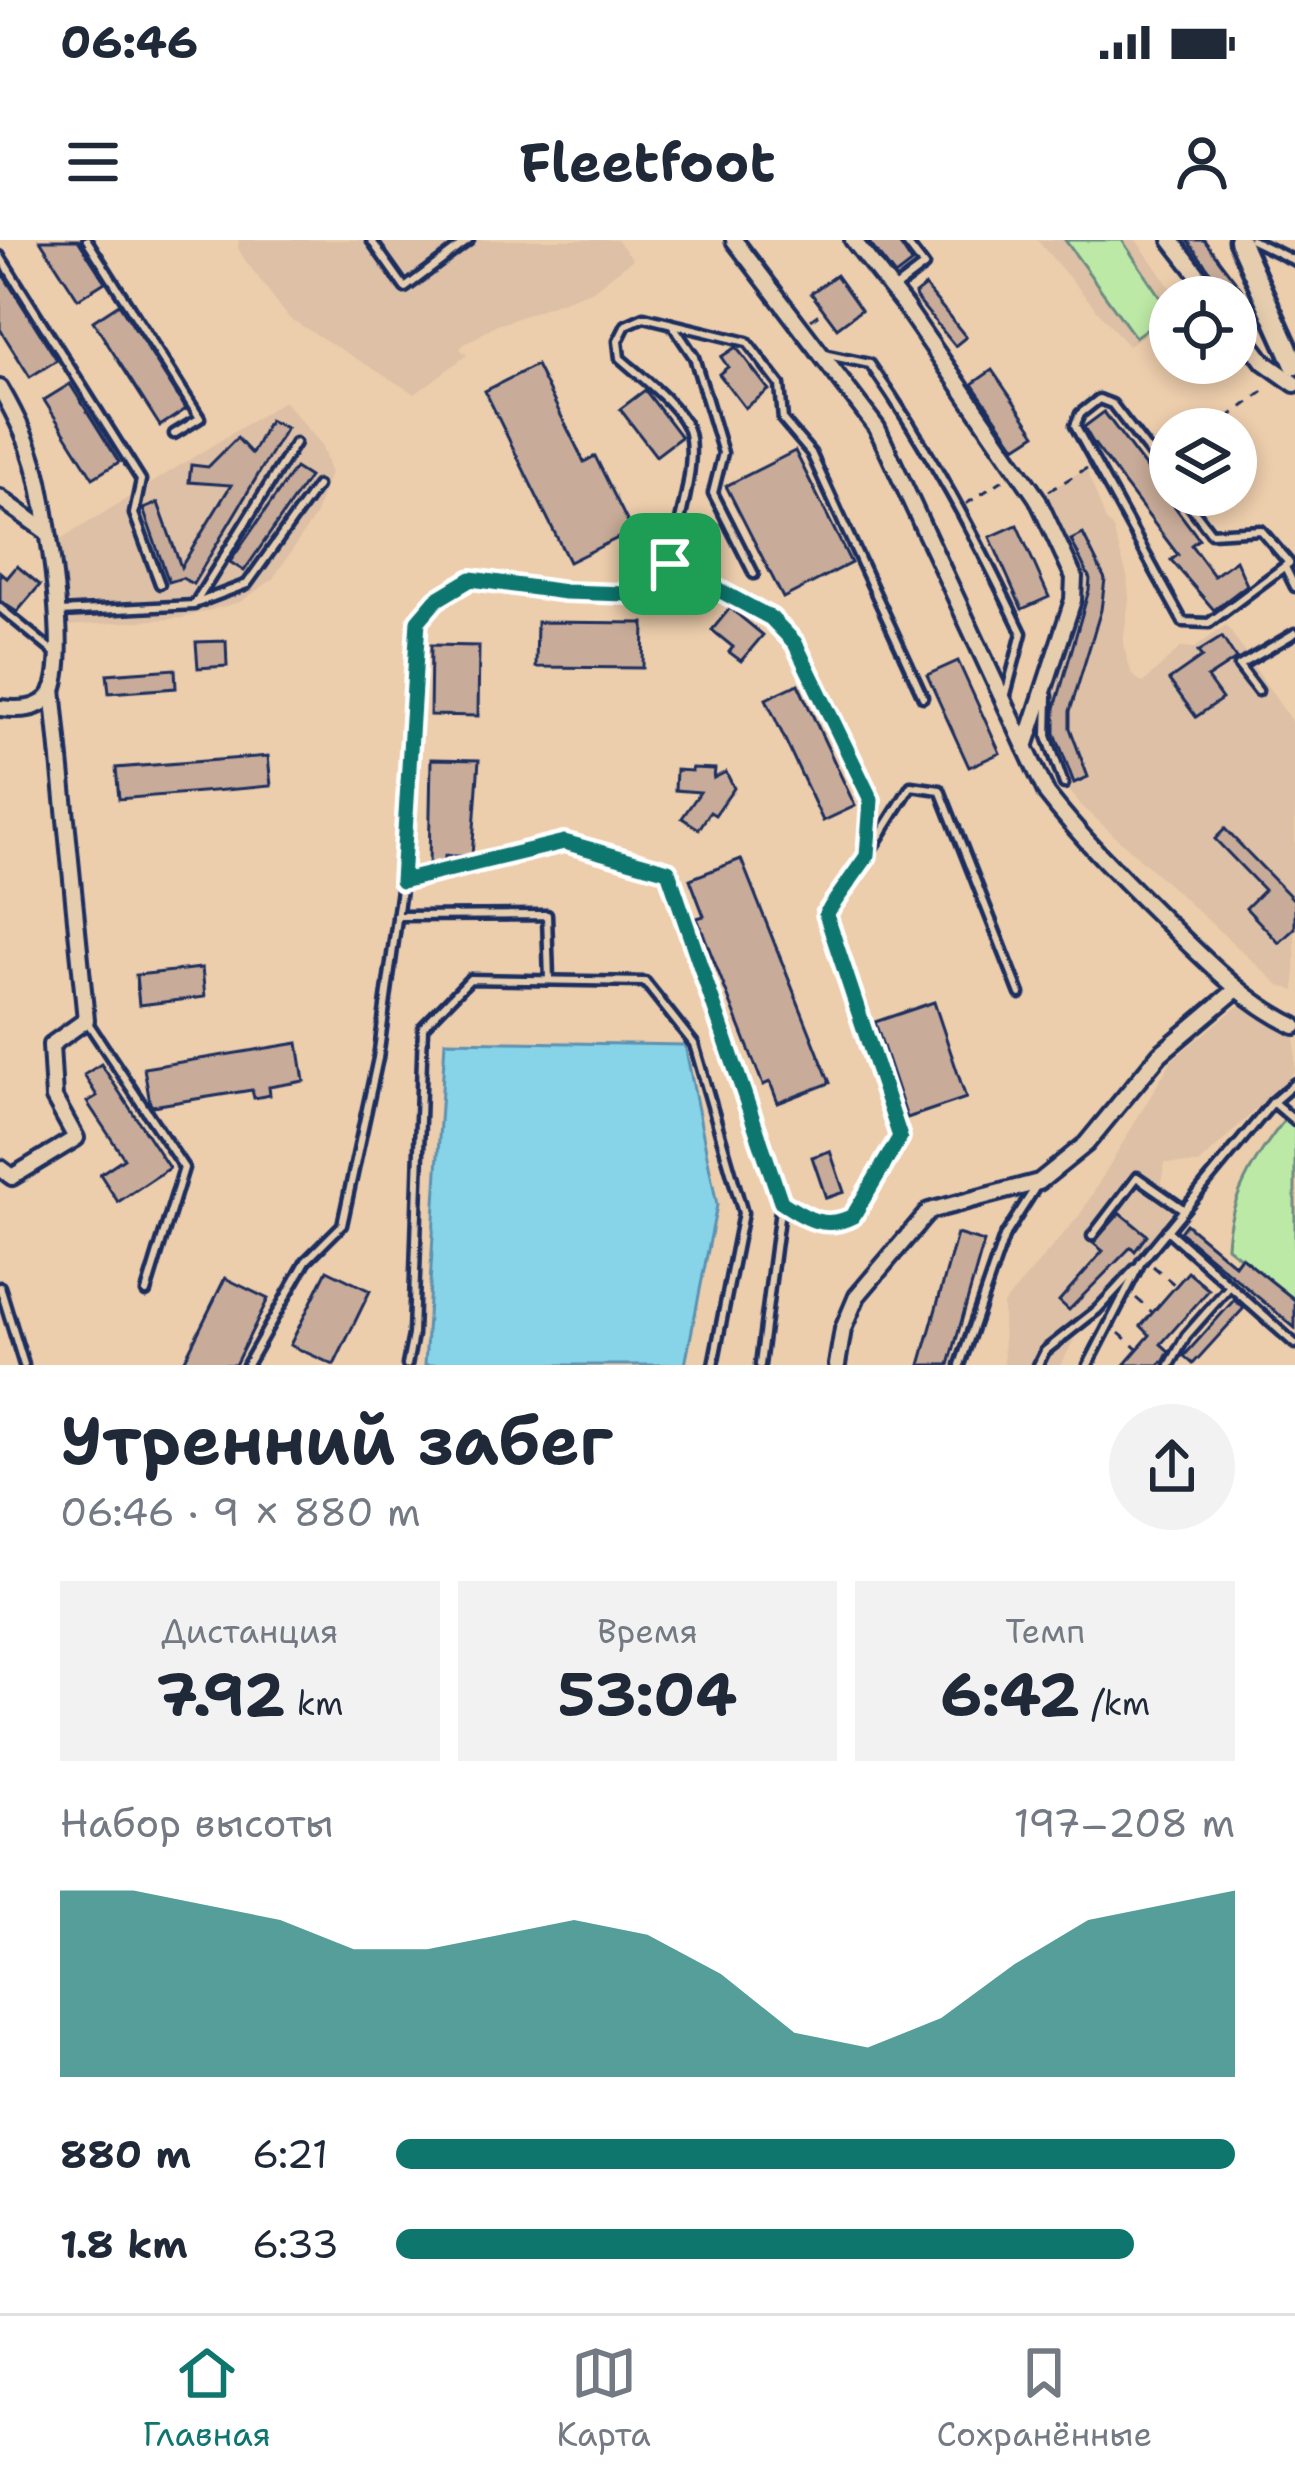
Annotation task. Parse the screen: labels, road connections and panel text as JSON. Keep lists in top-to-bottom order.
{
  "page": {
    "status": "06:46",
    "header": "Fleetfoot",
    "heading": ["Утренний забег", "06:46 · 9 × 880 m"],
    "stats": [
      ["Дистанция", "7.92 km"],
      ["Время", "53:04"],
      ["Темп", "6:42 /km"]
    ],
    "chart": ["Набор высоты", "197–208 m"],
    "list": [
      {
        "name": "880 m",
        "note": "6:21"
      },
      {
        "name": "1.8 km",
        "note": "6:33"
      }
    ],
    "tabs": ["Главная", "Карта", "Сохранённые"]
  }
}
